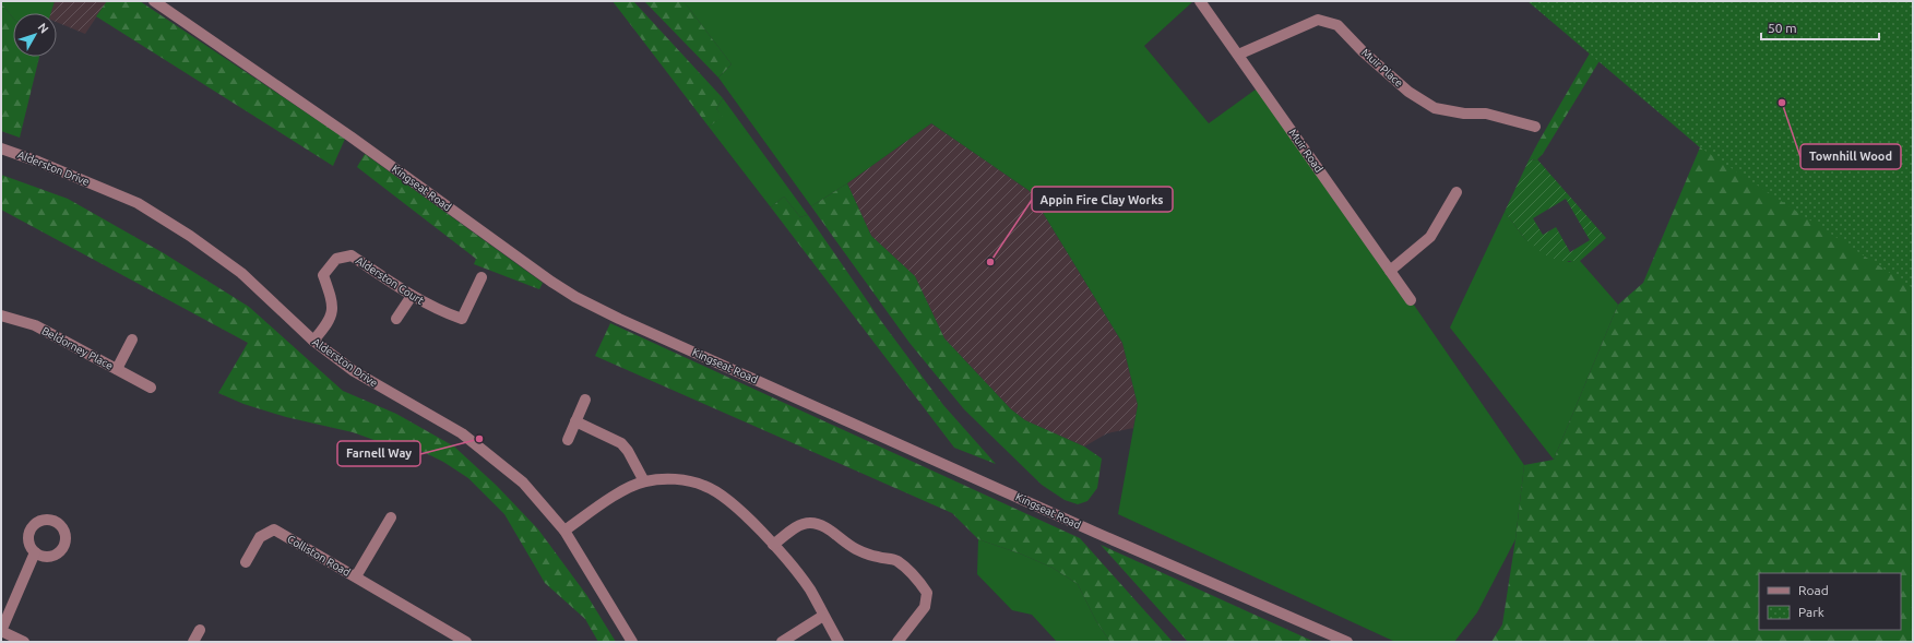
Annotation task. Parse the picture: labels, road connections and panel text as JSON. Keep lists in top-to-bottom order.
{
  "streets": {
    "street": [
      "Muir Place",
      "Muir Road",
      "Alderston Drive",
      "Kingseat Road",
      "Alderston Court",
      "Beldorney Place",
      "Colliston Road"
    ]
  },
  "crossings": [
    ["Muir Place", "Muir Road"],
    ["Alderston Drive", "Alderston Court"]
  ],
  "places": ["Townhill Wood", "Appin Fire Clay Works", "Farnell Way"],
  "legend": ["Road", "Park"],
  "scale_bar": "50 m",
  "north": "top right"
}
